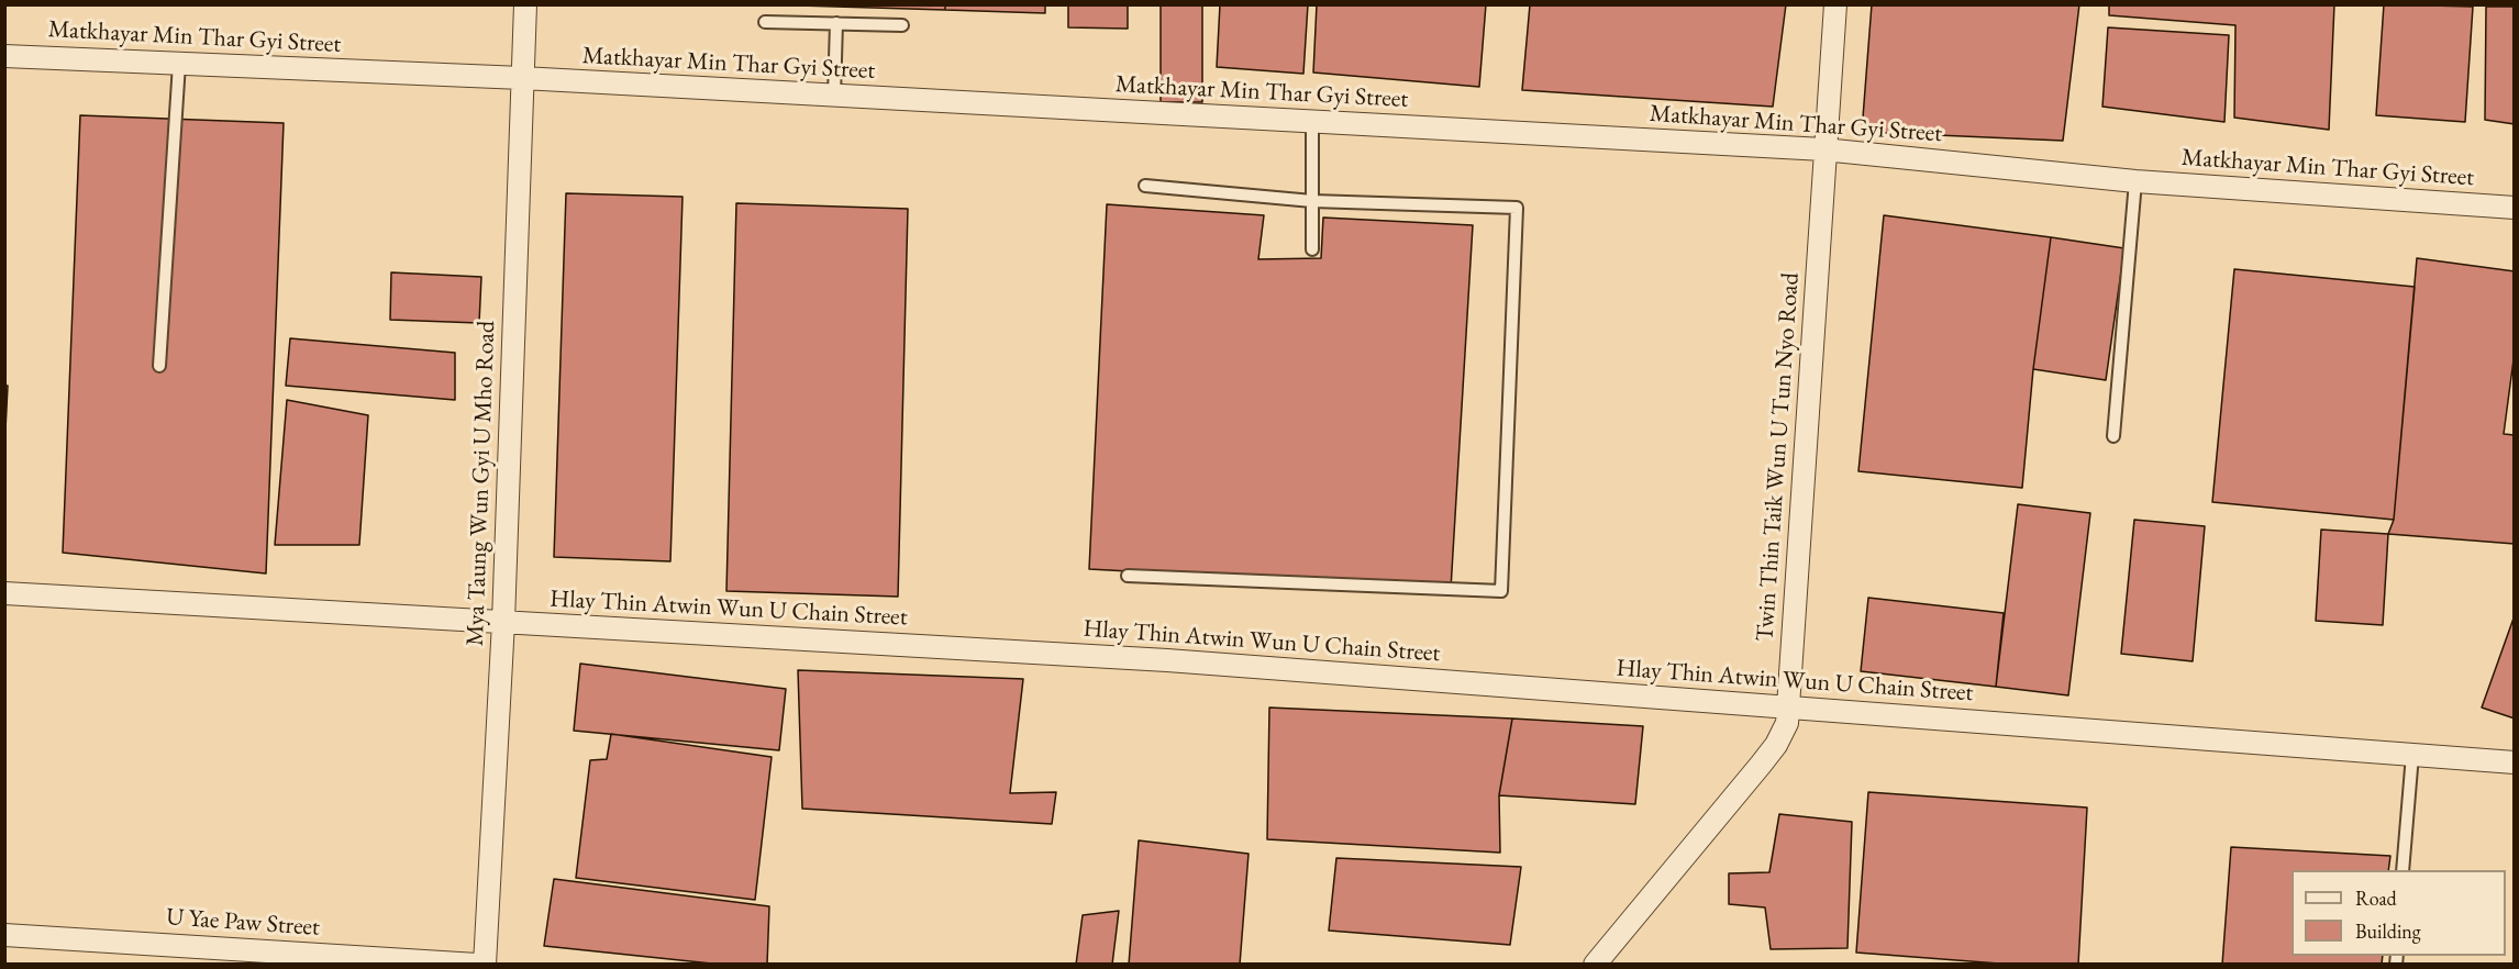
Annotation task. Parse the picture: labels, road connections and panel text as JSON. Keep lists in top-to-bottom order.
{
  "streets": {
    "street": [
      "Matkhayar Min Thar Gyi Street",
      "Twin Thin Taik Wun U Tun Nyo Road",
      "Mya Taung Wun Gyi U Mho Road",
      "Hlay Thin Atwin Wun U Chain Street",
      "U Yae Paw Street"
    ]
  },
  "crossings": [
    ["Matkhayar Min Thar Gyi Street", "Twin Thin Taik Wun U Tun Nyo Road"],
    ["Matkhayar Min Thar Gyi Street", "Mya Taung Wun Gyi U Mho Road"],
    ["Twin Thin Taik Wun U Tun Nyo Road", "Hlay Thin Atwin Wun U Chain Street"],
    ["Mya Taung Wun Gyi U Mho Road", "Hlay Thin Atwin Wun U Chain Street"]
  ],
  "legend": ["Road", "Building"]
}
